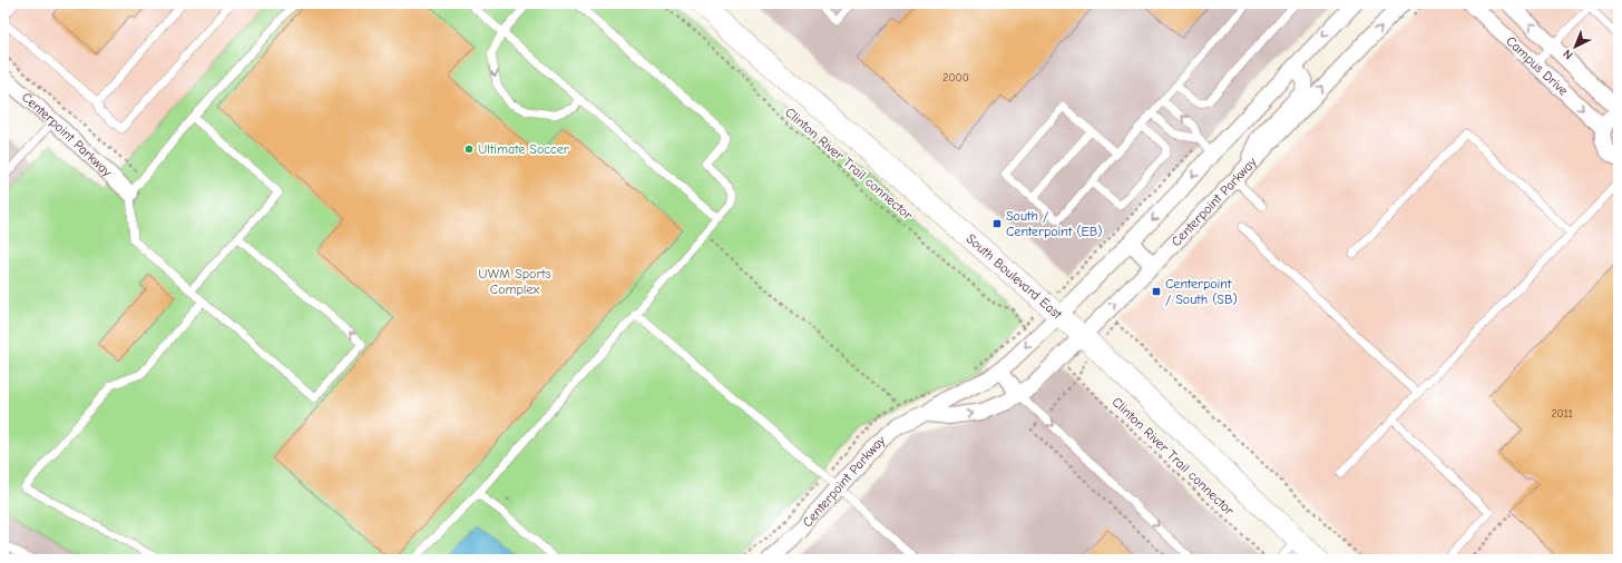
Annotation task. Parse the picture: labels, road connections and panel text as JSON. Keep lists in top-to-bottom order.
{
  "streets": {
    "street": ["Campus Drive", "Centerpoint Parkway", "South Boulevard East"],
    "path": ["Clinton River Trail connector"]
  },
  "crossings": [
    ["Centerpoint Parkway", "South Boulevard East"]
  ],
  "parks": ["UWM Sports Complex"],
  "places": {
    "other": ["Ultimate Soccer"],
    "transit": ["South / Centerpoint (EB)", "Centerpoint / South (SB)"]
  },
  "house_numbers": ["2000", "2011"],
  "north": "bottom left"
}
